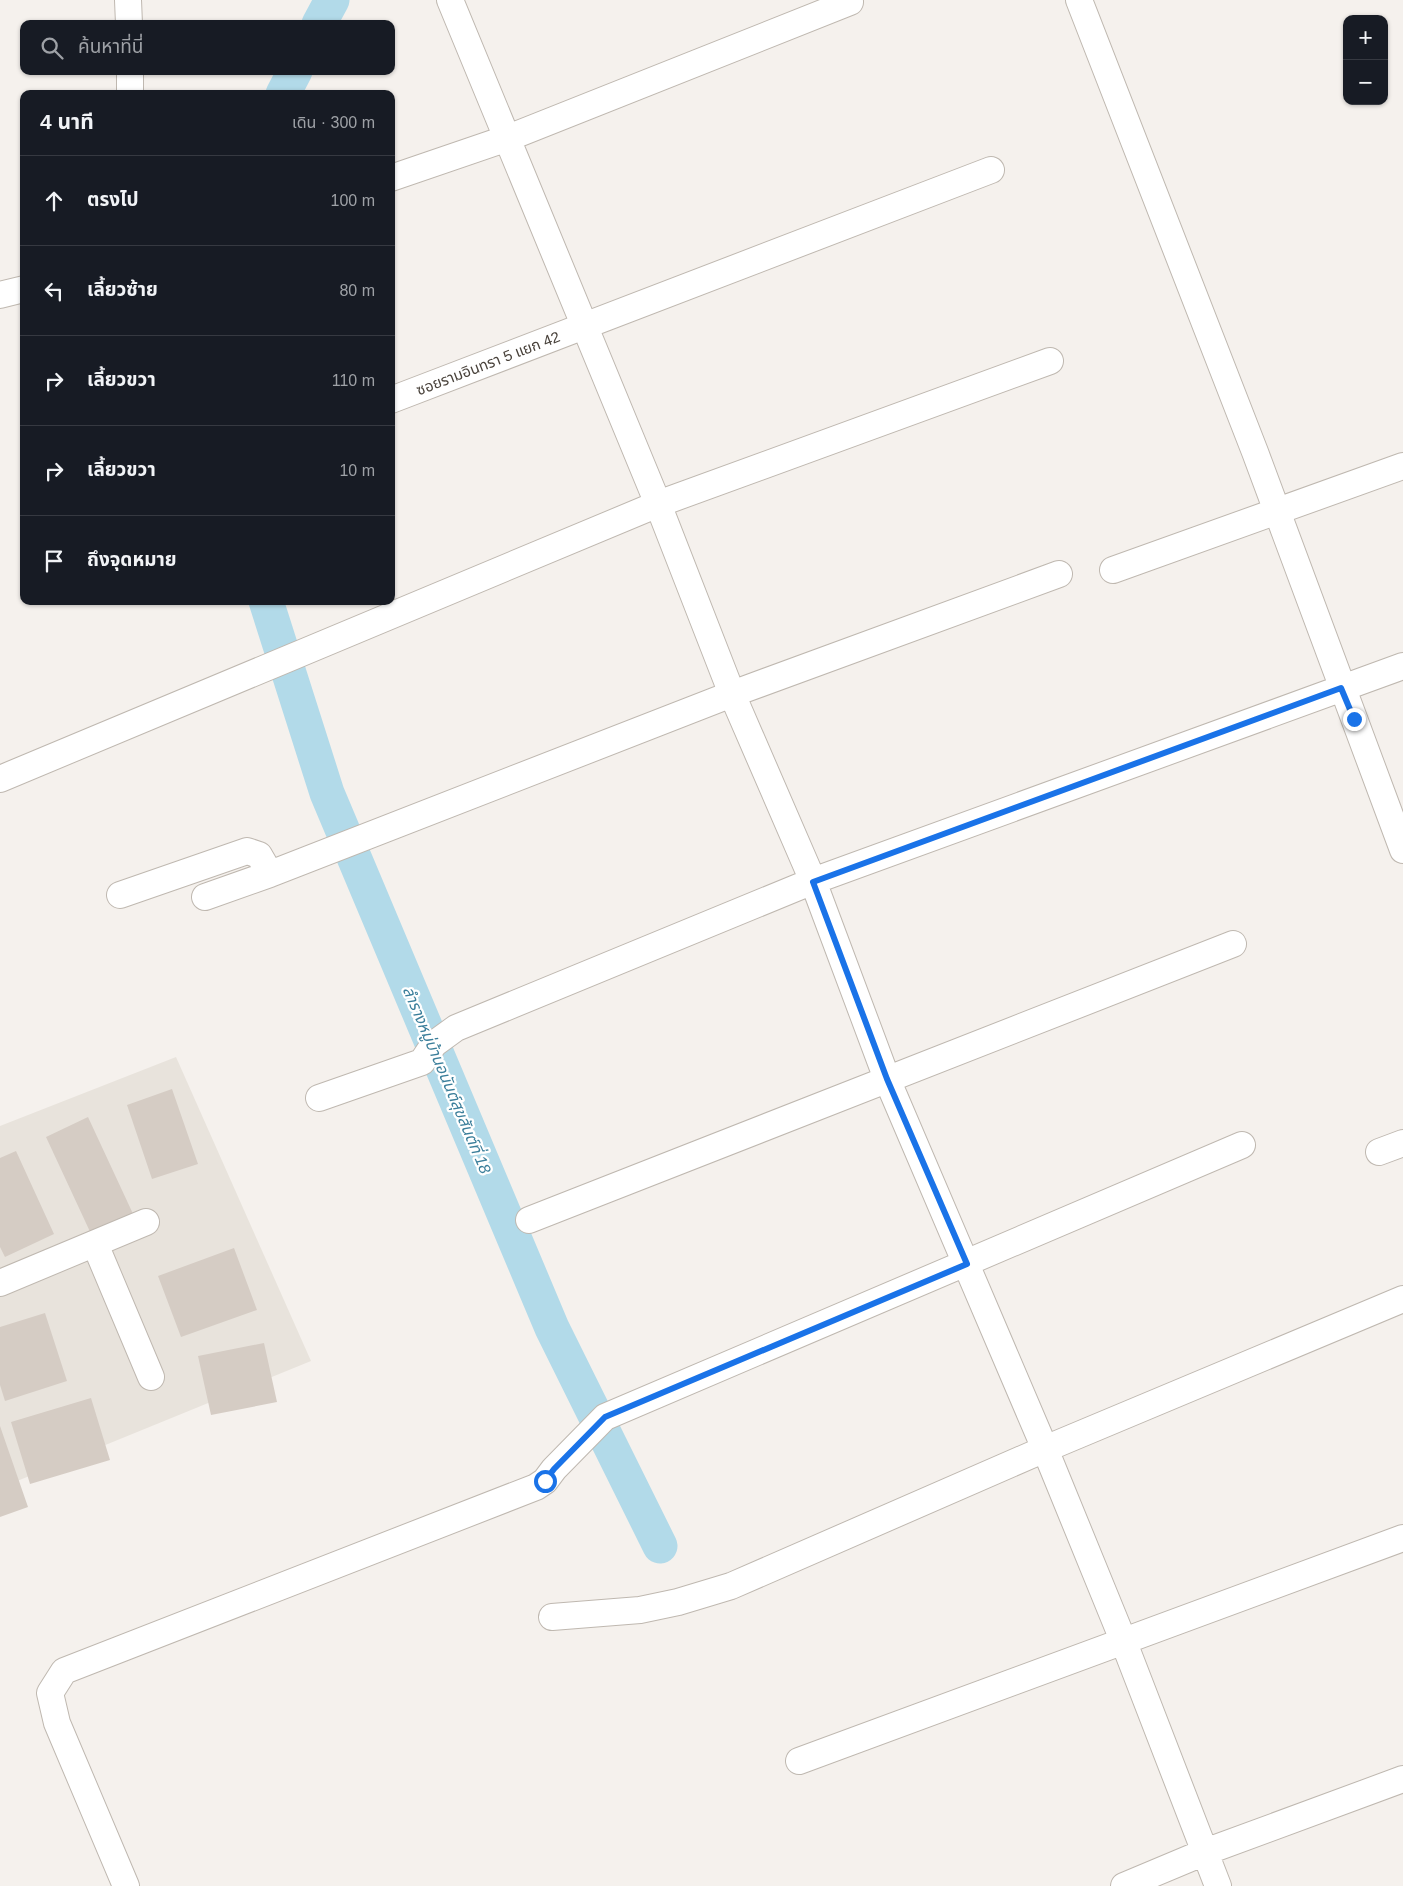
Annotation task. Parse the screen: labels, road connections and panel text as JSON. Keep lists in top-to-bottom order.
{
  "streets": {
    "street": ["ซอยรามอินทรา 5 แยก 42"]
  },
  "water": ["ลำรางหมู่บ้านอนันต์สุขสันต์ที่ 18"],
  "page": {
    "map_buttons": ["+", "−"],
    "search": "ค้นหาที่นี่",
    "heading": ["4 นาที", "เดิน · 300 m"],
    "list": [
      ["ตรงไป", "100 m"],
      ["เลี้ยวซ้าย", "80 m"],
      ["เลี้ยวขวา", "110 m"],
      ["เลี้ยวขวา", "10 m"],
      "ถึงจุดหมาย"
    ]
  }
}
